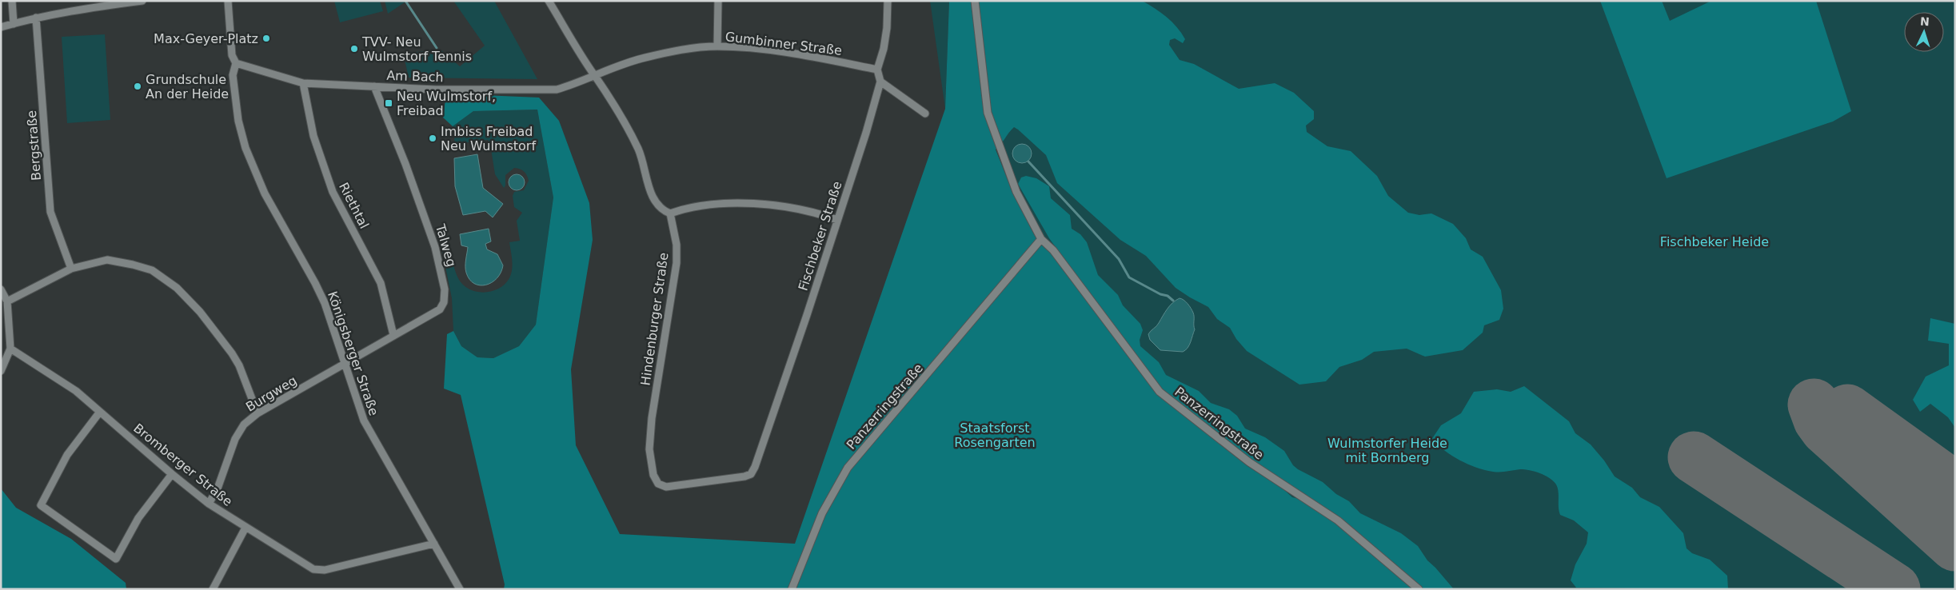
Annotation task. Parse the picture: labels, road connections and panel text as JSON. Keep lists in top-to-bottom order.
{
  "streets": {
    "street": [
      "Gumbinner Straße",
      "Am Bach",
      "Bergstraße",
      "Riethtal",
      "Fischbeker Straße",
      "Talweg",
      "Hindenburger Straße",
      "Königsberger Straße",
      "Burgweg",
      "Panzerringstraße",
      "Bromberger Straße"
    ]
  },
  "crossings": [
    ["Gumbinner Straße", "Am Bach"],
    ["Am Bach", "Riethtal"],
    ["Am Bach", "Talweg"],
    ["Am Bach", "Königsberger Straße"],
    ["Riethtal", "Talweg"],
    ["Fischbeker Straße", "Hindenburger Straße"],
    ["Talweg", "Königsberger Straße"],
    ["Talweg", "Burgweg"],
    ["Königsberger Straße", "Burgweg"],
    ["Königsberger Straße", "Bromberger Straße"],
    ["Burgweg", "Bromberger Straße"]
  ],
  "parks": ["Fischbeker Heide", "Staatsforst Rosengarten", "Wulmstorfer Heide mit Bornberg"],
  "places": {
    "other": [
      "Max-Geyer-Platz",
      "TVV- Neu Wulmstorf Tennis",
      "Grundschule An der Heide",
      "Imbiss Freibad Neu Wulmstorf"
    ],
    "transit": ["Neu Wulmstorf, Freibad"]
  },
  "north": "top"
}
